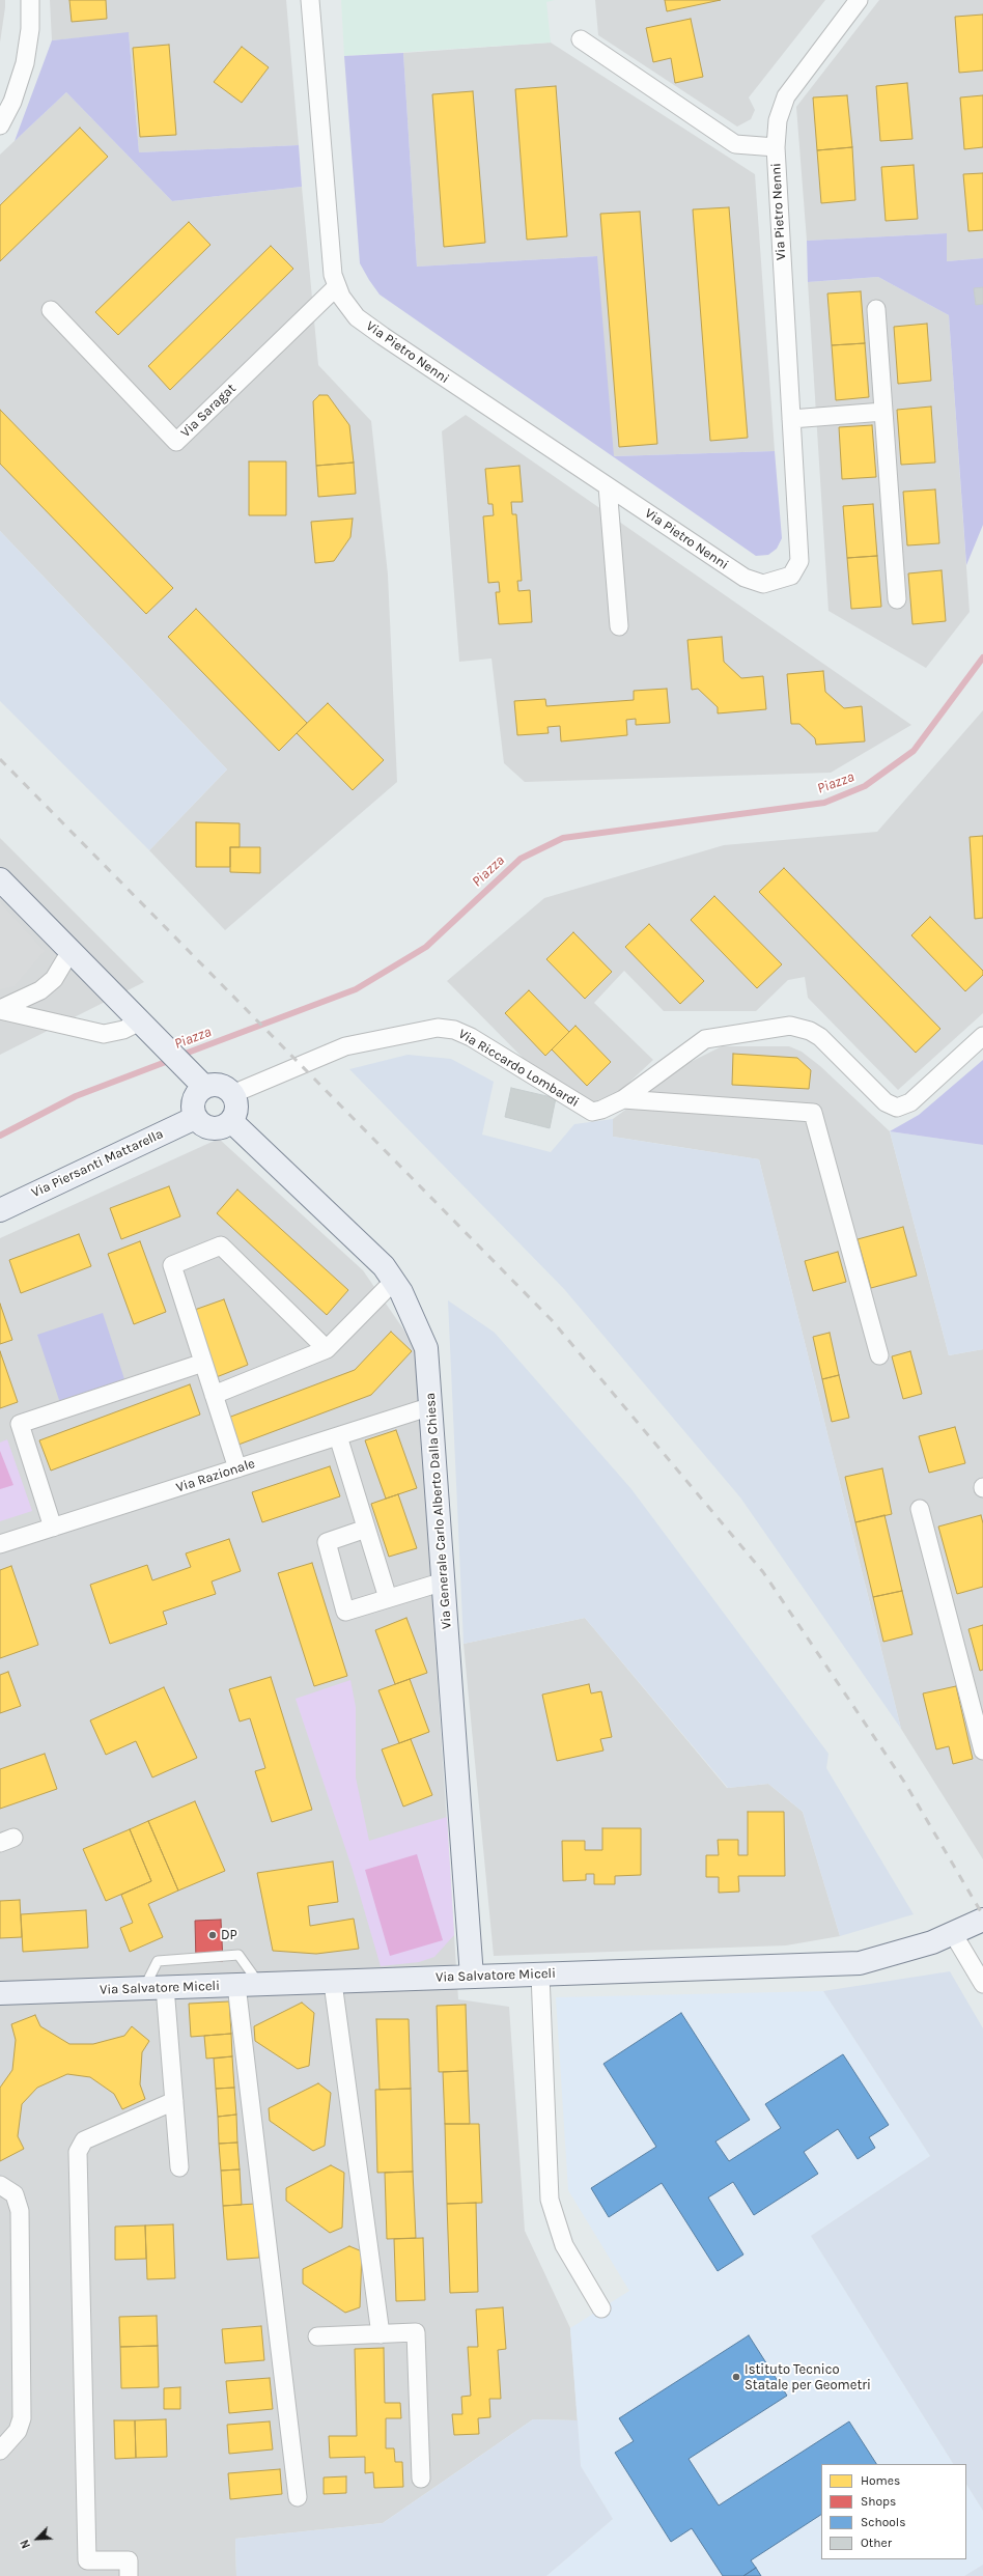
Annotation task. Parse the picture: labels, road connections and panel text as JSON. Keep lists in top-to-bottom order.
{
  "streets": {
    "street": [
      "Via Pietro Nenni",
      "Via Saragat",
      "Via Riccardo Lombardi",
      "Via Piersanti Mattarella",
      "Via Razionale",
      "Via Generale Carlo Alberto Dalla Chiesa",
      "Via Salvatore Miceli"
    ]
  },
  "crossings": [
    ["Via Pietro Nenni", "Via Saragat"],
    ["Via Riccardo Lombardi", "Via Piersanti Mattarella"],
    ["Via Riccardo Lombardi", "Via Generale Carlo Alberto Dalla Chiesa"],
    ["Via Piersanti Mattarella", "Via Generale Carlo Alberto Dalla Chiesa"],
    ["Via Razionale", "Via Generale Carlo Alberto Dalla Chiesa"],
    ["Via Generale Carlo Alberto Dalla Chiesa", "Via Salvatore Miceli"]
  ],
  "water": ["Piazza"],
  "places": ["DP", "Istituto Tecnico Statale per Geometri"],
  "legend": [
    "Homes",
    "Shops",
    "Schools",
    "Other"
  ],
  "north": "bottom left"
}
